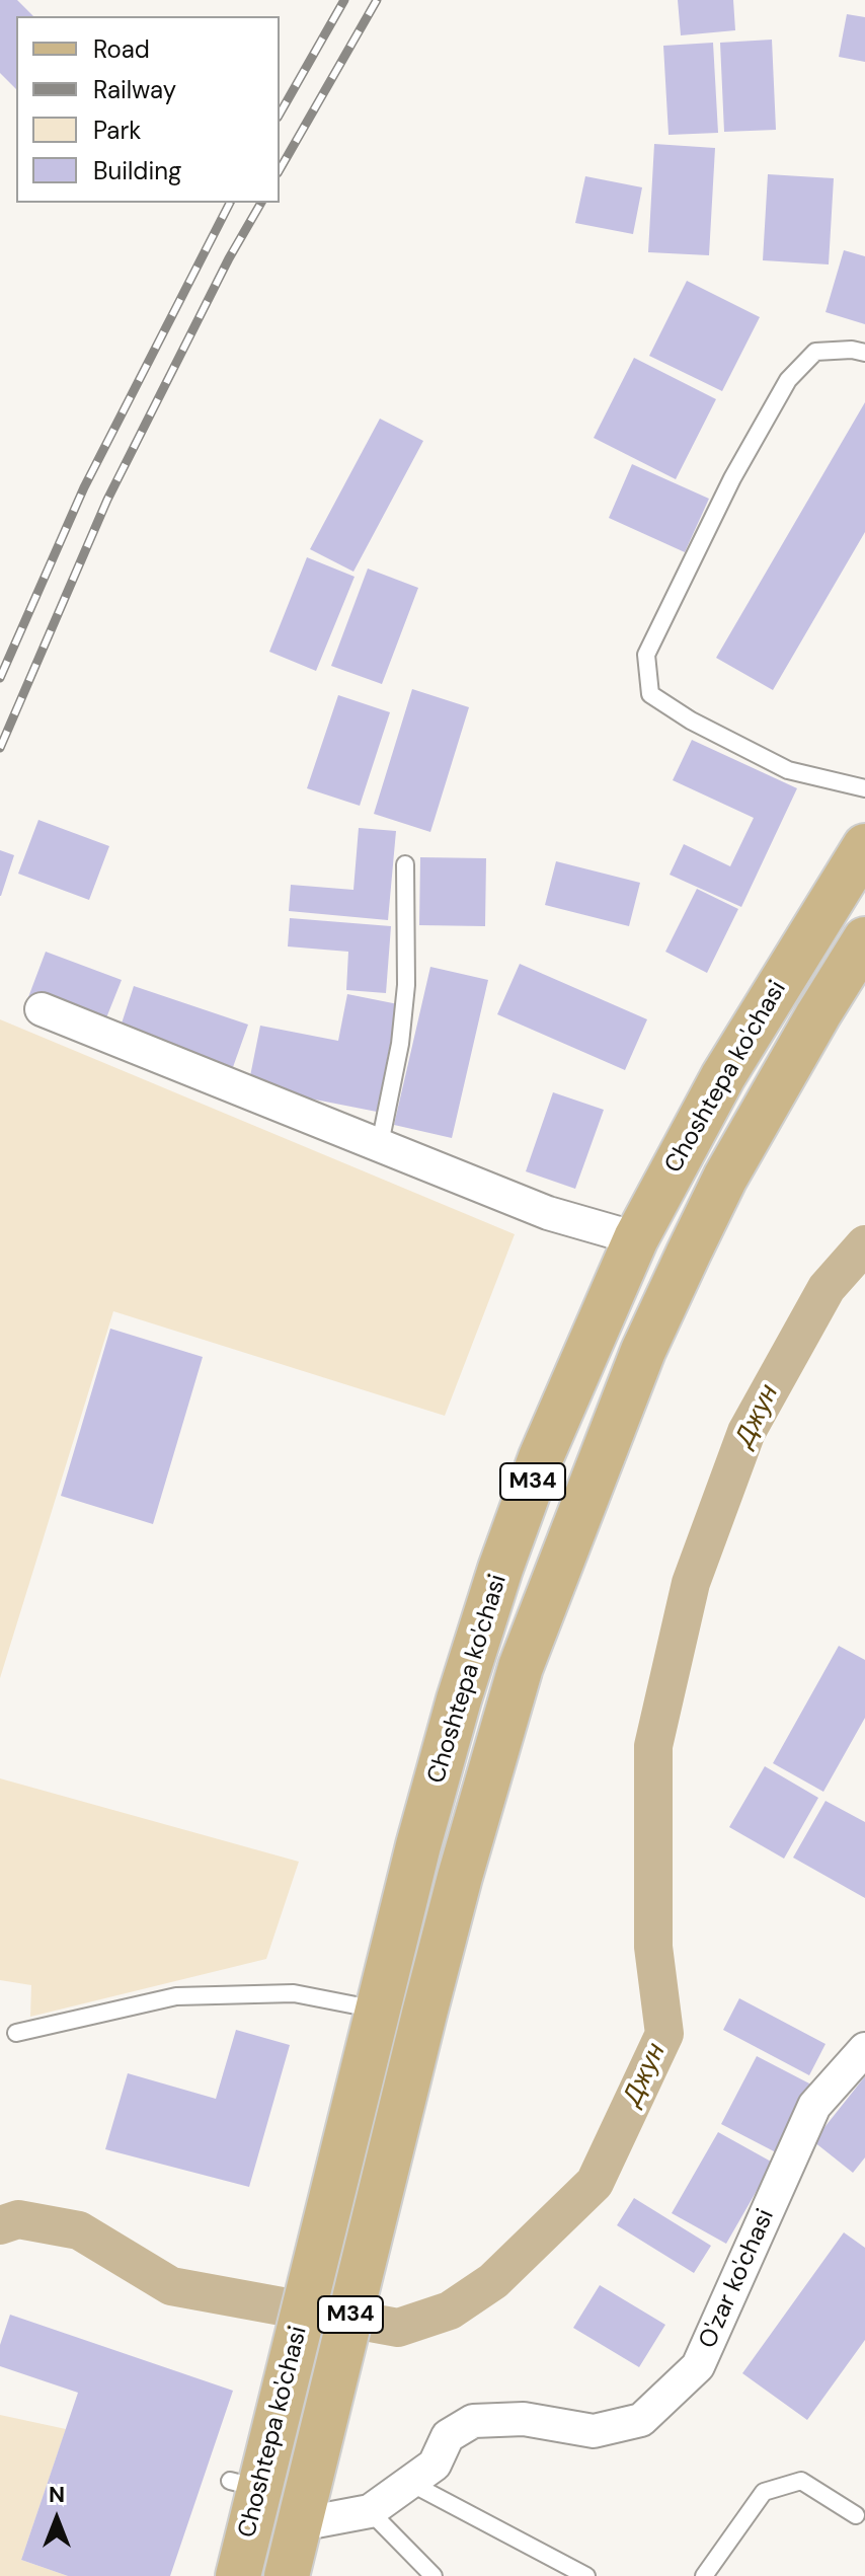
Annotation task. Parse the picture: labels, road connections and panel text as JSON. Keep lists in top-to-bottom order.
{
  "streets": {
    "main road": ["Choshtepa ko'chasi", "M34"],
    "street": ["O'zar ko'chasi"]
  },
  "crossings": [
    ["Choshtepa ko'chasi", "O'zar ko'chasi"]
  ],
  "water": ["Джун"],
  "legend": [
    "Road",
    "Railway",
    "Park",
    "Building"
  ],
  "north": "top"
}
